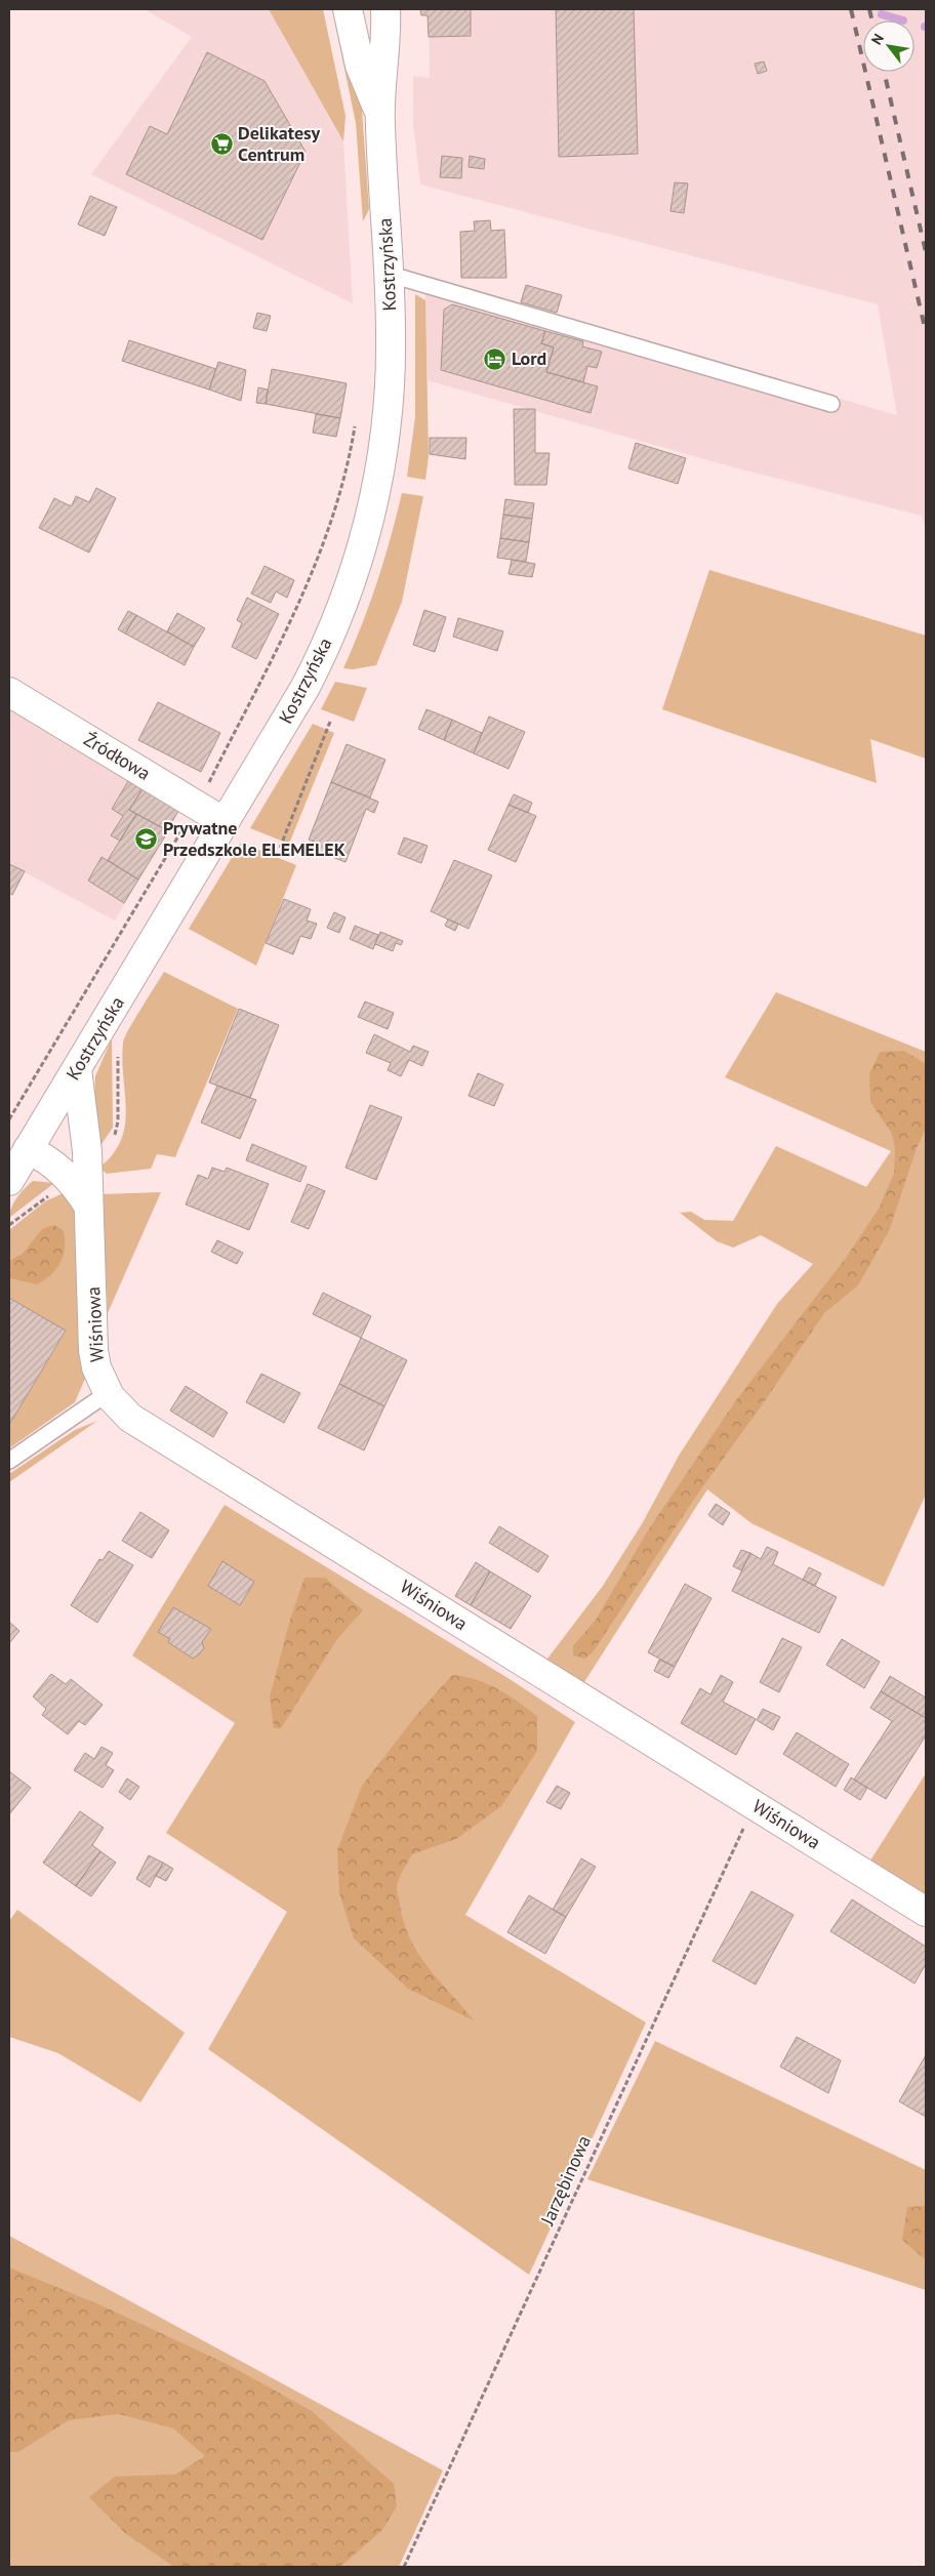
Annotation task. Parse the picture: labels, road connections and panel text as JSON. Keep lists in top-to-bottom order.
{
  "streets": {
    "street": ["Kostrzyńska", "Źródłowa", "Wiśniowa"],
    "path": ["Jarzębinowa"]
  },
  "crossings": [
    ["Kostrzyńska", "Źródłowa"],
    ["Kostrzyńska", "Wiśniowa"],
    ["Wiśniowa", "Jarzębinowa"]
  ],
  "places": {
    "supermarket": ["Delikatesy Centrum"],
    "hotel": ["Lord"],
    "school or university": ["Prywatne Przedszkole ELEMELEK"]
  },
  "north": "top left"
}
